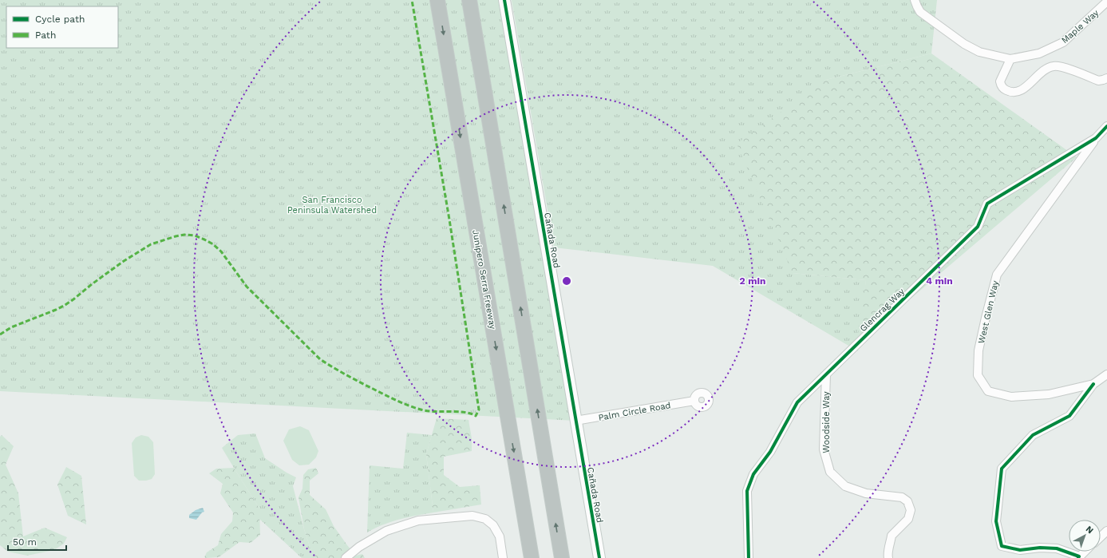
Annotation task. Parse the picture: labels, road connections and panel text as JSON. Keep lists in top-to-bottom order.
{
  "streets": {
    "highway": ["Junipero Serra Freeway"],
    "main road": ["Cañada Road"],
    "street": [
      "Maple Way",
      "Glencrag Way",
      "West Glen Way",
      "Palm Circle Road",
      "Woodside Way"
    ]
  },
  "crossings": [
    ["Cañada Road", "Palm Circle Road"],
    ["Glencrag Way", "West Glen Way"],
    ["Glencrag Way", "Woodside Way"]
  ],
  "parks": ["San Francisco Peninsula Watershed"],
  "legend": ["Cycle path", "Path"],
  "scale_bar": "50 m",
  "north": "top right",
  "rings": ["2 min", "4 min"]
}
